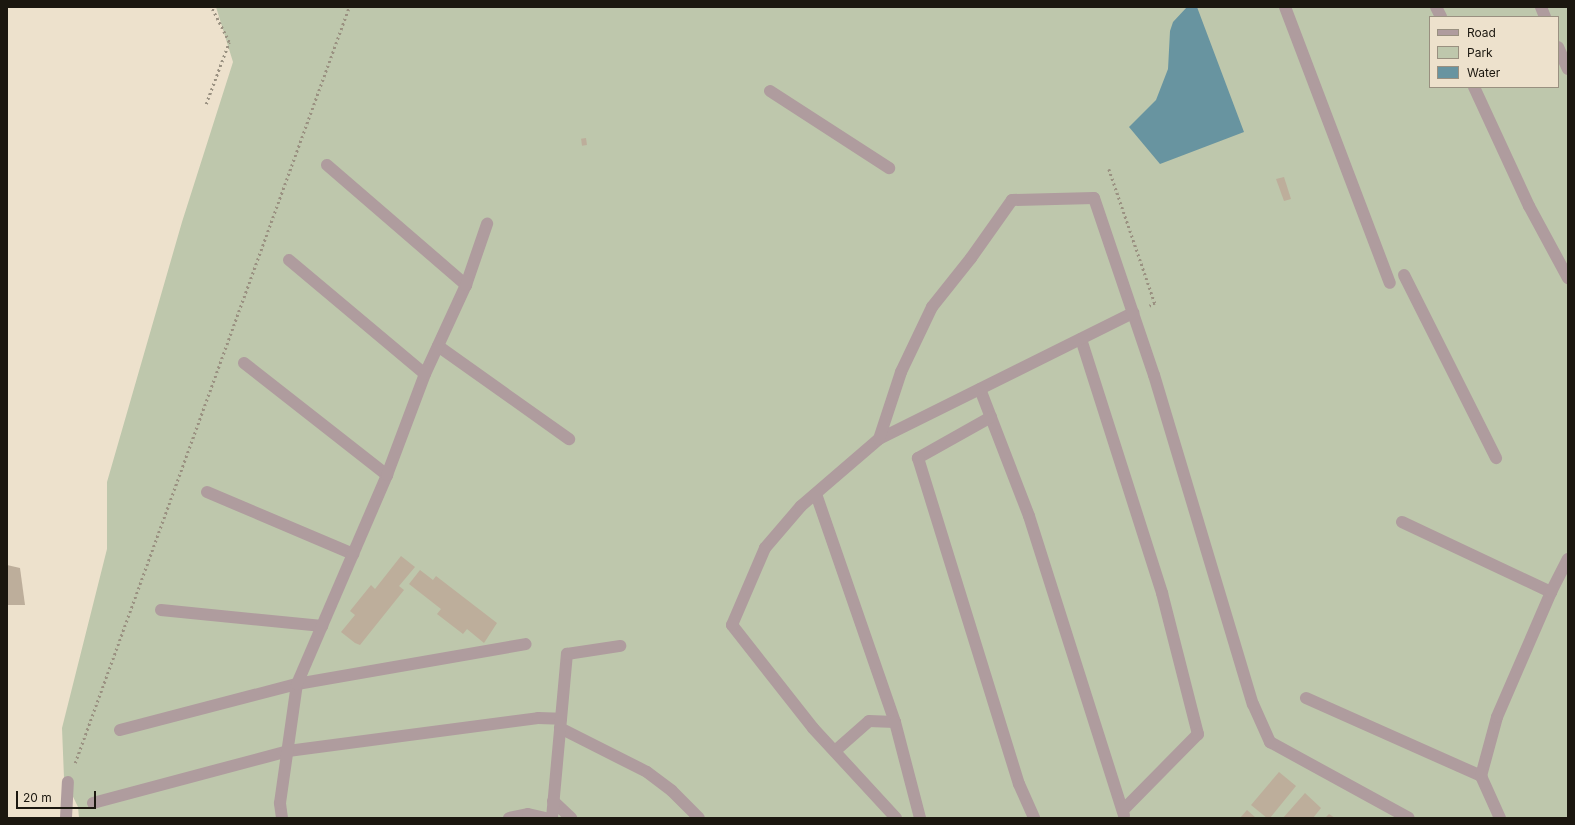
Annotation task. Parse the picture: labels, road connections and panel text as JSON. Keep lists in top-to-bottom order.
{
  "legend": ["Road", "Park", "Water"],
  "scale_bar": "20 m"
}
